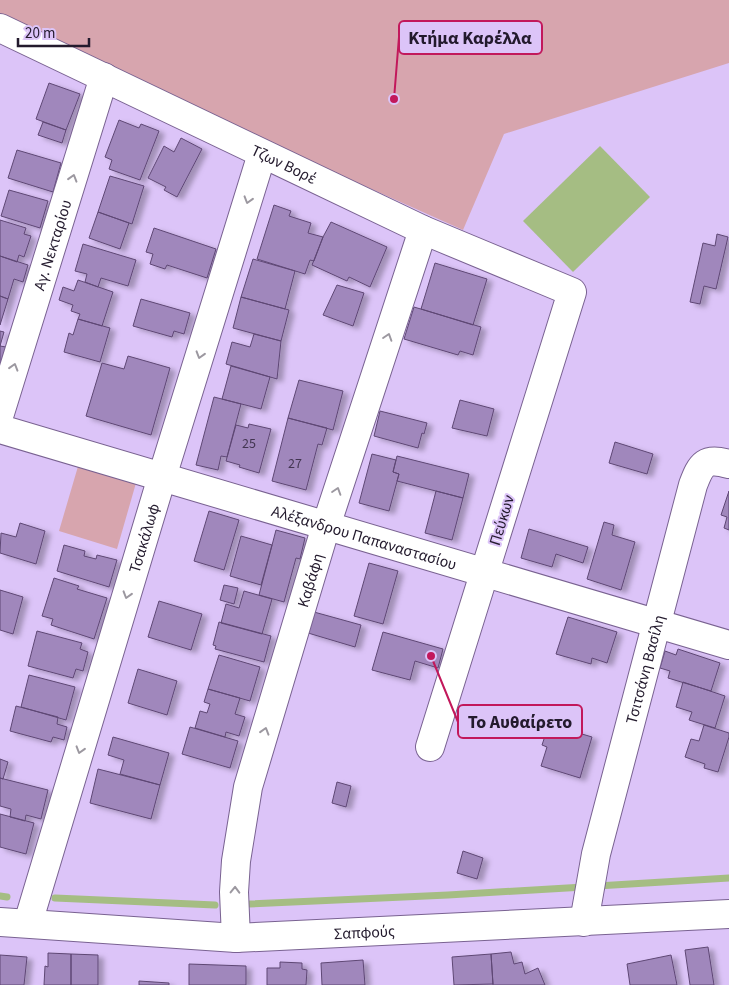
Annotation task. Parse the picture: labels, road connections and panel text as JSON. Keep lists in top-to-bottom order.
{
  "streets": {
    "street": [
      "Τζων Βορέ",
      "Αγ. Νεκταρίου",
      "Πεύκων",
      "Αλέξανδρου Παπαναστασίου",
      "Τσακάλωφ",
      "Καβάφη",
      "Τσιτσάνη Βασίλη",
      "Σαπφούς"
    ]
  },
  "crossings": [
    ["Τζων Βορέ", "Αγ. Νεκταρίου"],
    ["Τζων Βορέ", "Πεύκων"],
    ["Τζων Βορέ", "Τσακάλωφ"],
    ["Τζων Βορέ", "Καβάφη"],
    ["Πεύκων", "Αλέξανδρου Παπαναστασίου"],
    ["Αλέξανδρου Παπαναστασίου", "Τσακάλωφ"],
    ["Αλέξανδρου Παπαναστασίου", "Καβάφη"],
    ["Αλέξανδρου Παπαναστασίου", "Τσιτσάνη Βασίλη"],
    ["Τσακάλωφ", "Σαπφούς"],
    ["Καβάφη", "Σαπφούς"],
    ["Τσιτσάνη Βασίλη", "Σαπφούς"]
  ],
  "one_way": ["Αγ. Νεκταρίου", "Τσακάλωφ", "Καβάφη"],
  "places": ["Κτήμα Καρέλλα", "Το Αυθαίρετο"],
  "house_numbers": ["25", "27"],
  "scale_bar": "20 m"
}
